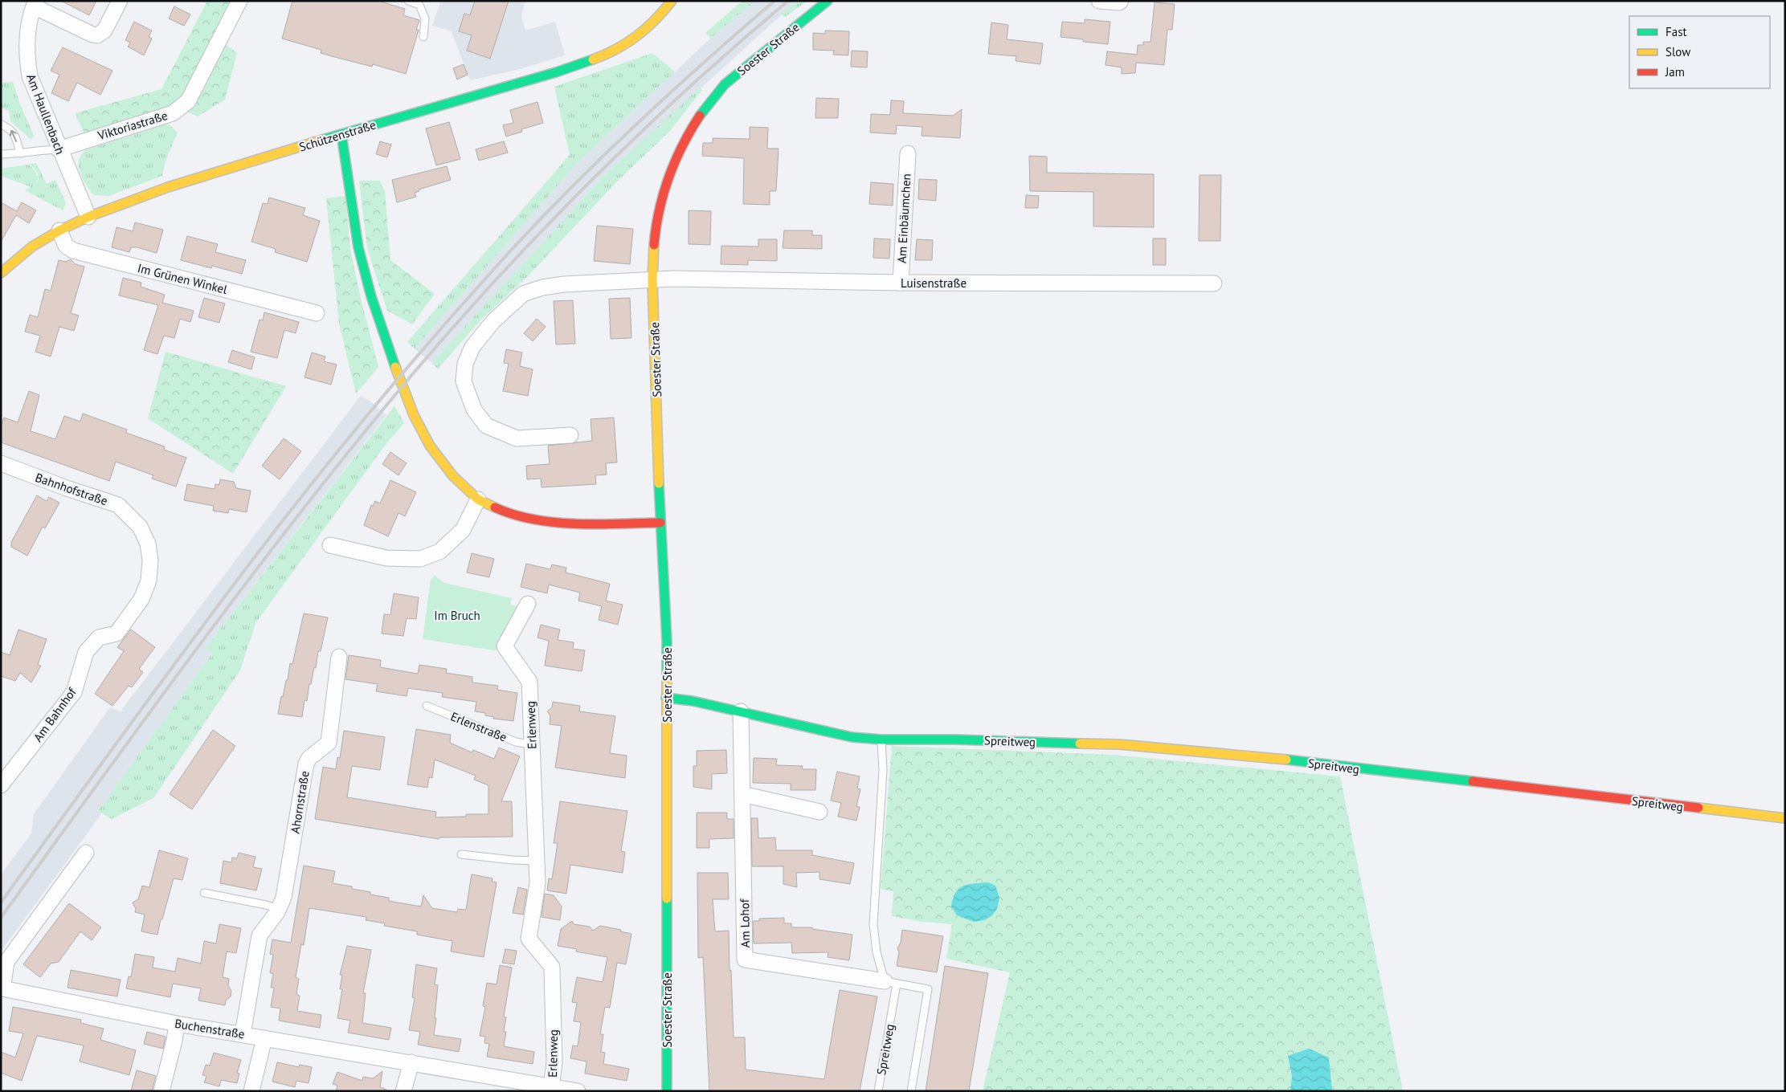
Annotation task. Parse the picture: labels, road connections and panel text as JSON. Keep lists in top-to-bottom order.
{
  "streets": {
    "street": [
      "Soester Straße",
      "Am Haullenbach",
      "Viktoriastraße",
      "Schützenstraße",
      "Am Einbäumchen",
      "Im Grünen Winkel",
      "Luisenstraße",
      "Bahnhofstraße",
      "Am Bahnhof",
      "Erlenweg",
      "Spreitweg",
      "Ahornstraße",
      "Am Lohof",
      "Buchenstraße"
    ],
    "lane": ["Erlenstraße"]
  },
  "crossings": [
    ["Soester Straße", "Luisenstraße"],
    ["Soester Straße", "Spreitweg"],
    ["Am Haullenbach", "Viktoriastraße"],
    ["Am Haullenbach", "Schützenstraße"],
    ["Schützenstraße", "Im Grünen Winkel"],
    ["Am Einbäumchen", "Luisenstraße"],
    ["Bahnhofstraße", "Am Bahnhof"],
    ["Erlenweg", "Erlenstraße"],
    ["Erlenweg", "Buchenstraße"],
    ["Spreitweg", "Am Lohof"],
    ["Ahornstraße", "Buchenstraße"]
  ],
  "parks": ["Im Bruch"],
  "legend": ["Fast", "Slow", "Jam"]
}
